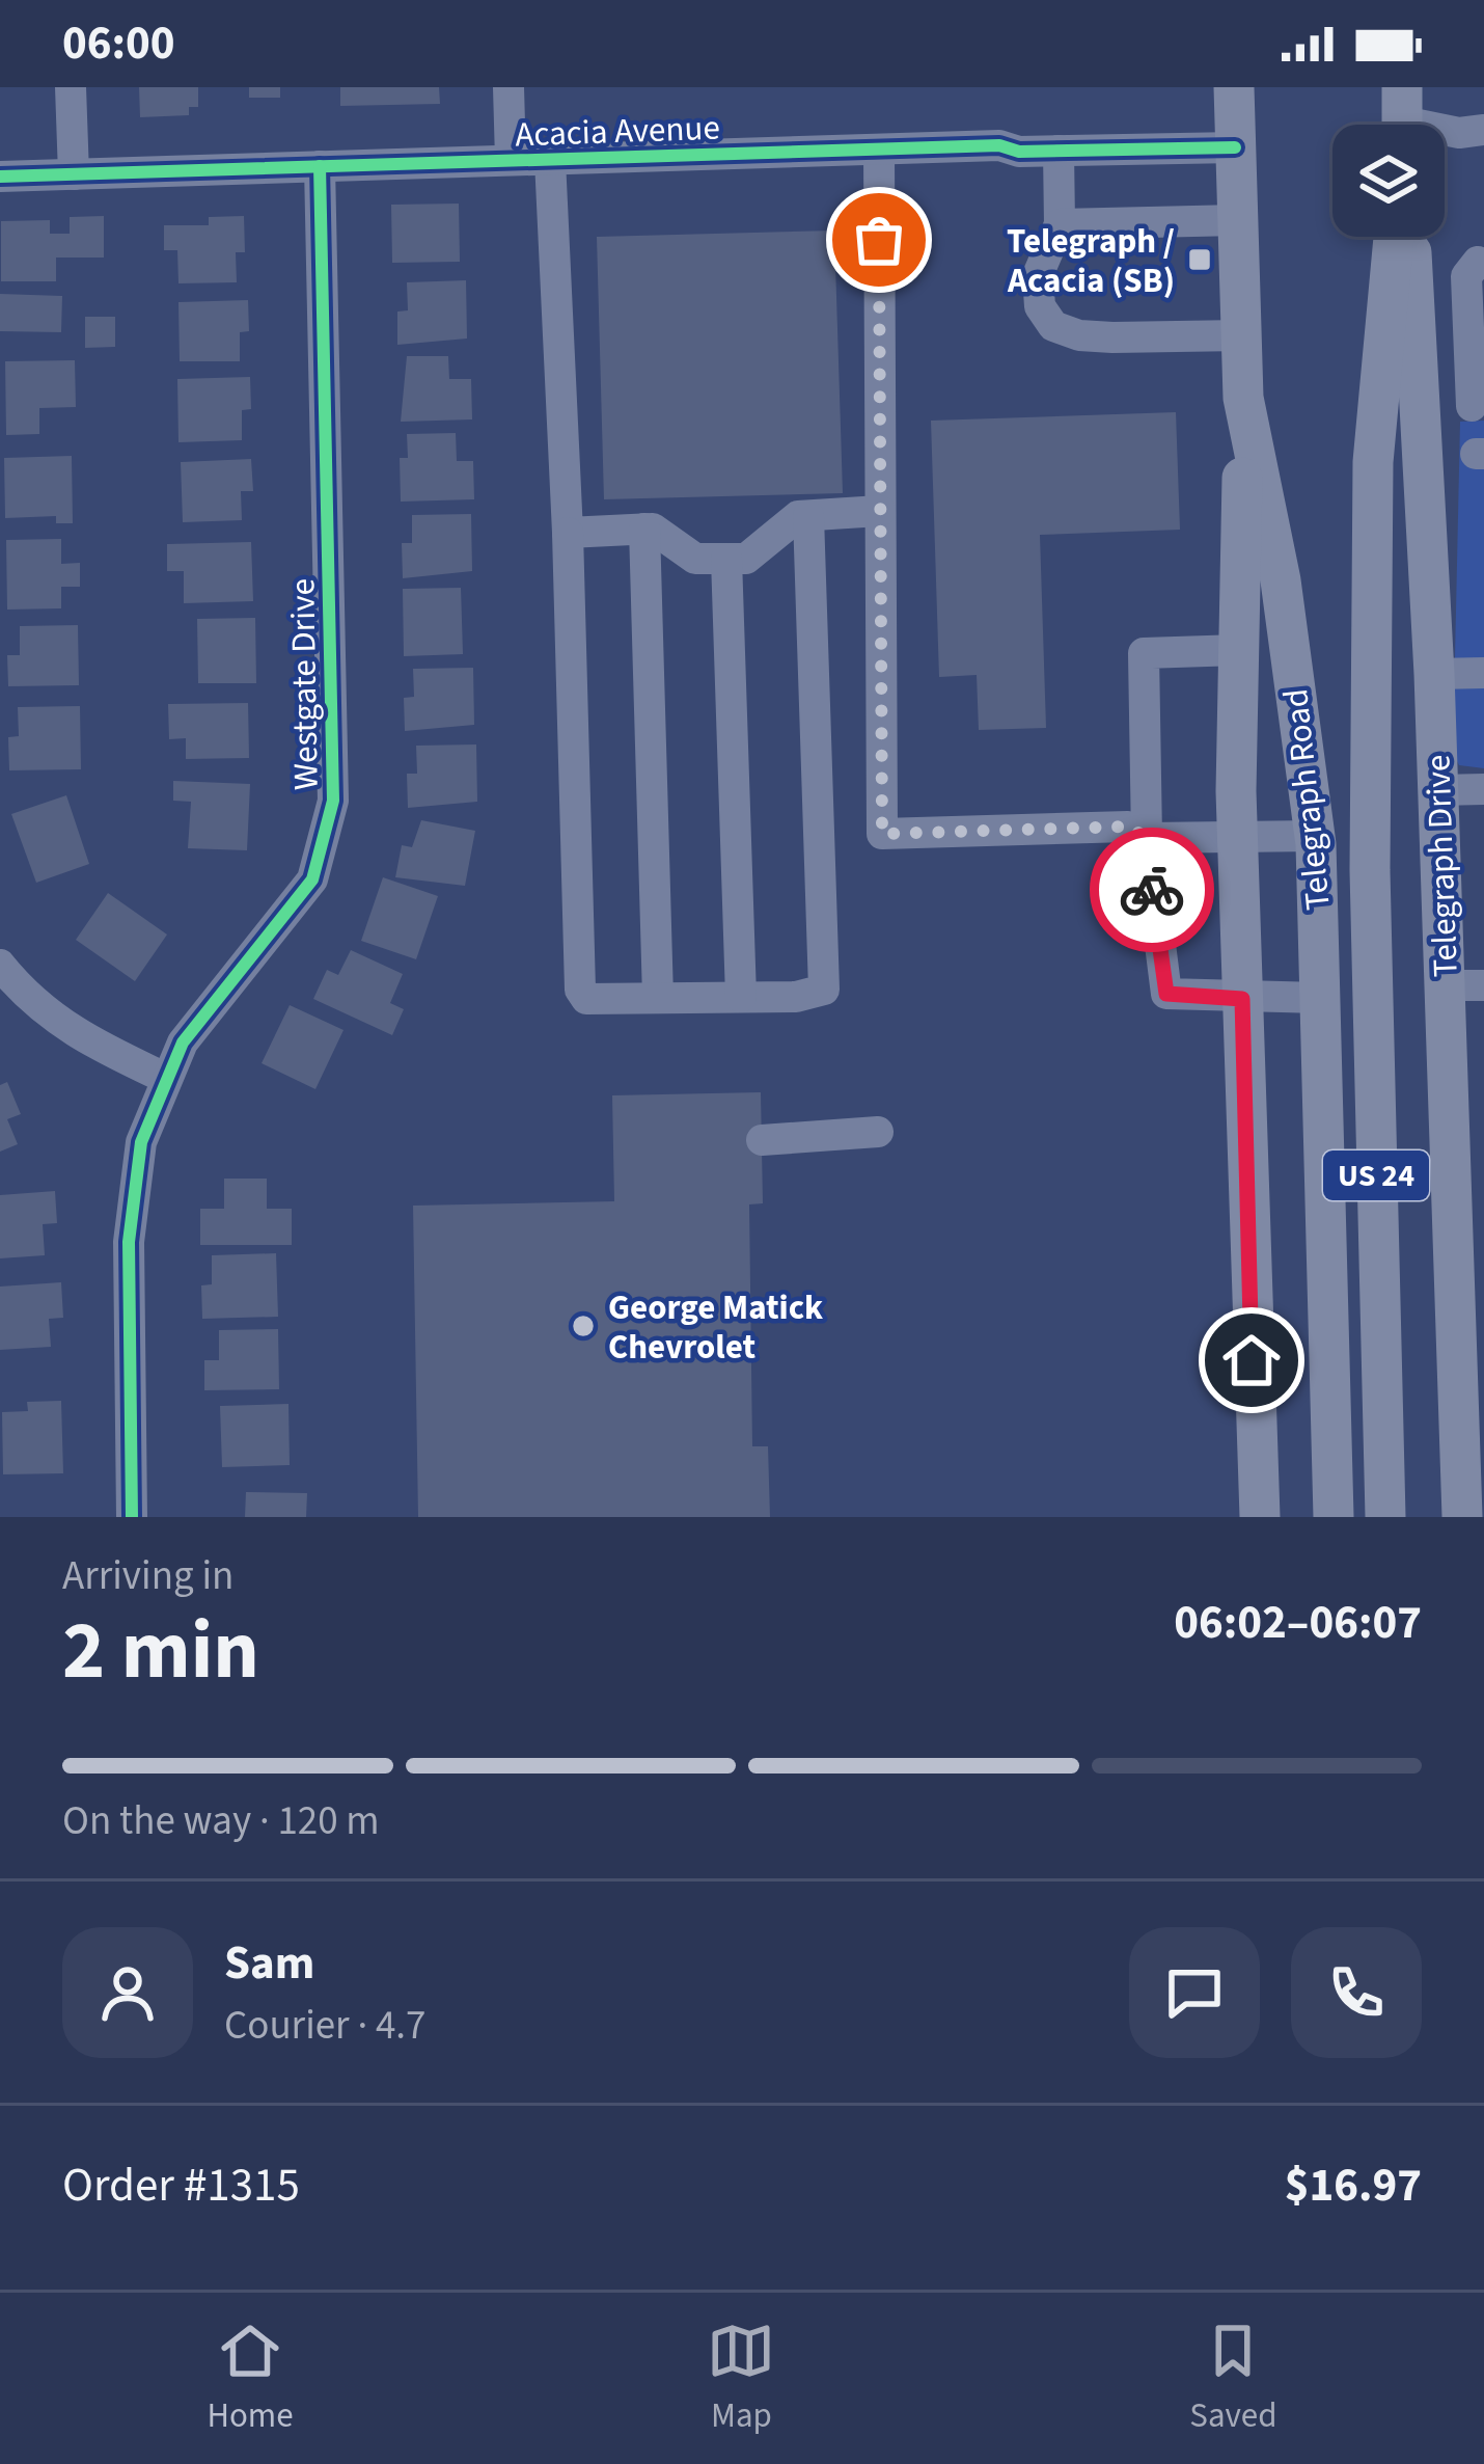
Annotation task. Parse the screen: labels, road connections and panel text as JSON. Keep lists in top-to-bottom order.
{
  "streets": {
    "main road": ["Telegraph Road", "Telegraph Drive", "US 24"],
    "street": ["Acacia Avenue", "Westgate Drive"]
  },
  "crossings": [
    ["Acacia Avenue", "Westgate Drive"],
    ["Acacia Avenue", "Telegraph Road"]
  ],
  "places": {
    "transit": ["Telegraph / Acacia (SB)"],
    "other": ["George Matick Chevrolet"]
  },
  "page": {
    "status": "06:00",
    "heading": ["2 min", "Arriving in", "06:02–06:07"],
    "panel": [
      "Sam",
      "Courier · 4.7",
      "Order #1315",
      "$16.97"
    ],
    "bar": "On the way · 120 m",
    "tabs": ["Home", "Map", "Saved"]
  }
}
